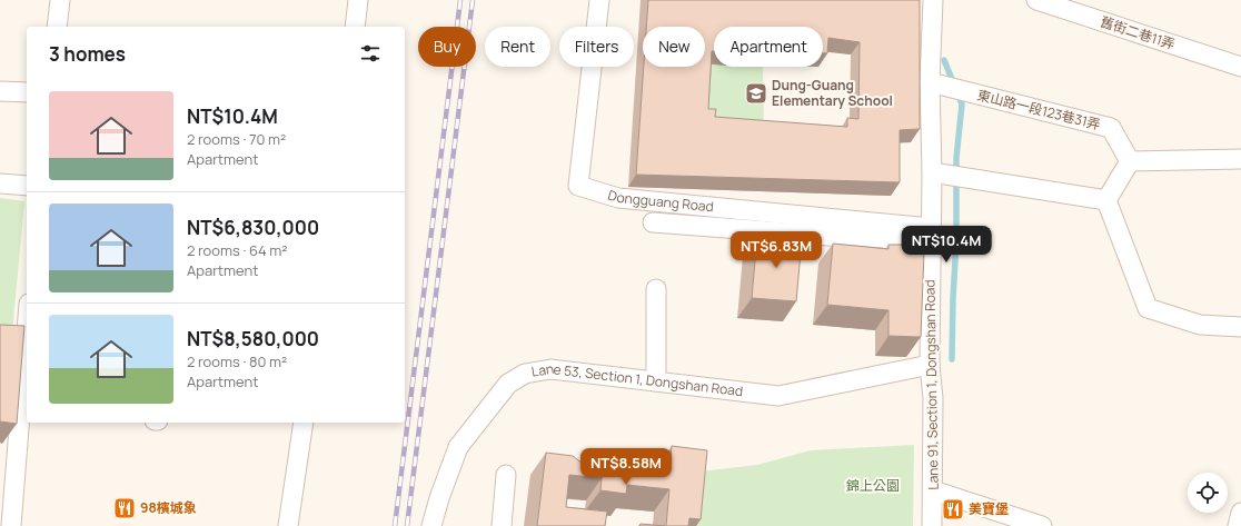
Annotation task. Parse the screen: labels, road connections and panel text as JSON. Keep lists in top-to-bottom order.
{
  "streets": {
    "street": [
      "舊街二巷11弄",
      "東山路一段123巷31弄",
      "Dongguang Road",
      "Lane 53, Section 1, Dongshan Road",
      "Lane 91, Section 1, Dongshan Road"
    ]
  },
  "crossings": [
    ["東山路一段123巷31弄", "Lane 91, Section 1, Dongshan Road"],
    ["Dongguang Road", "Lane 91, Section 1, Dongshan Road"],
    ["Lane 53, Section 1, Dongshan Road", "Lane 91, Section 1, Dongshan Road"]
  ],
  "parks": ["錦上公園"],
  "places": {
    "school or university": ["Dung-Guang Elementary School"],
    "restaurant": ["98檳城象", "美寶堡"]
  },
  "page": {
    "chip": [
      "Buy",
      "Rent",
      "Filters",
      "New",
      "Apartment"
    ],
    "heading": "3 homes",
    "list": [
      {
        "name": "NT$10.4M",
        "note": "2 rooms · 70 m² · Apartment"
      },
      {
        "name": "NT$6,830,000",
        "note": "2 rooms · 64 m² · Apartment"
      },
      {
        "name": "NT$8,580,000",
        "note": "2 rooms · 80 m² · Apartment"
      }
    ],
    "price": ["NT$10.4M", "NT$6.83M", "NT$8.58M"]
  }
}
